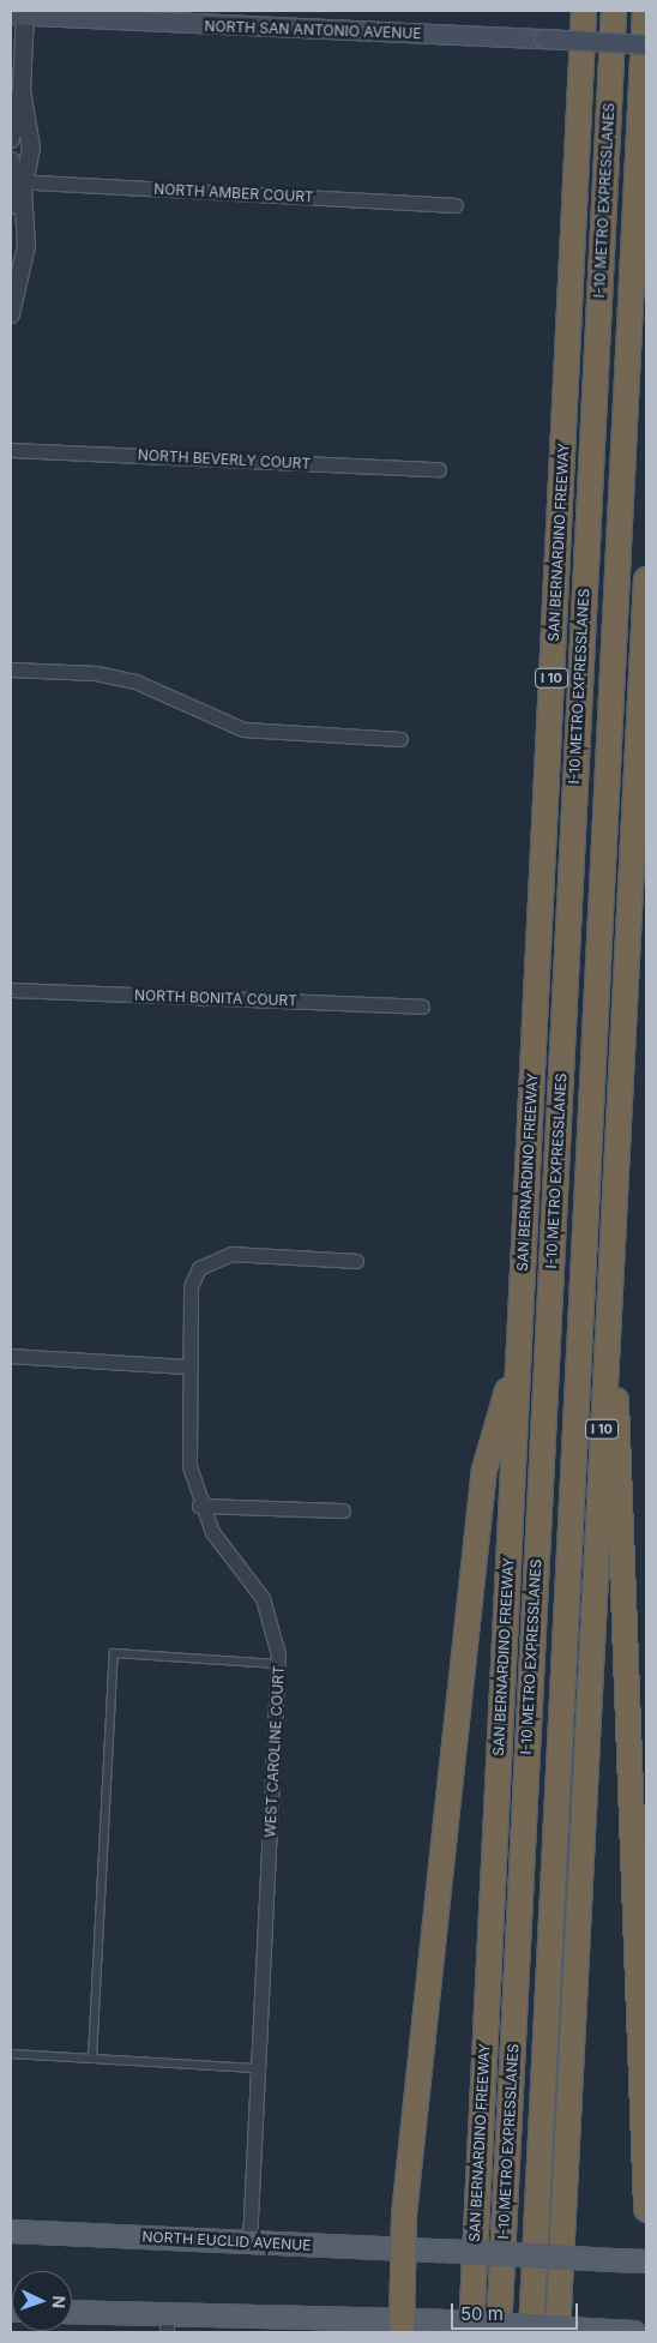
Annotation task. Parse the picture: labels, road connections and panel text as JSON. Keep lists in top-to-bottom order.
{
  "streets": {
    "highway": ["I-10 METRO EXPRESSLANES", "SAN BERNARDINO FREEWAY", "I 10"],
    "main road": ["NORTH SAN ANTONIO AVENUE", "NORTH EUCLID AVENUE"],
    "street": [
      "NORTH AMBER COURT",
      "NORTH BEVERLY COURT",
      "NORTH BONITA COURT",
      "WEST CAROLINE COURT"
    ]
  },
  "crossings": [
    ["WEST CAROLINE COURT", "NORTH EUCLID AVENUE"]
  ],
  "scale_bar": "50 m",
  "north": "right"
}
